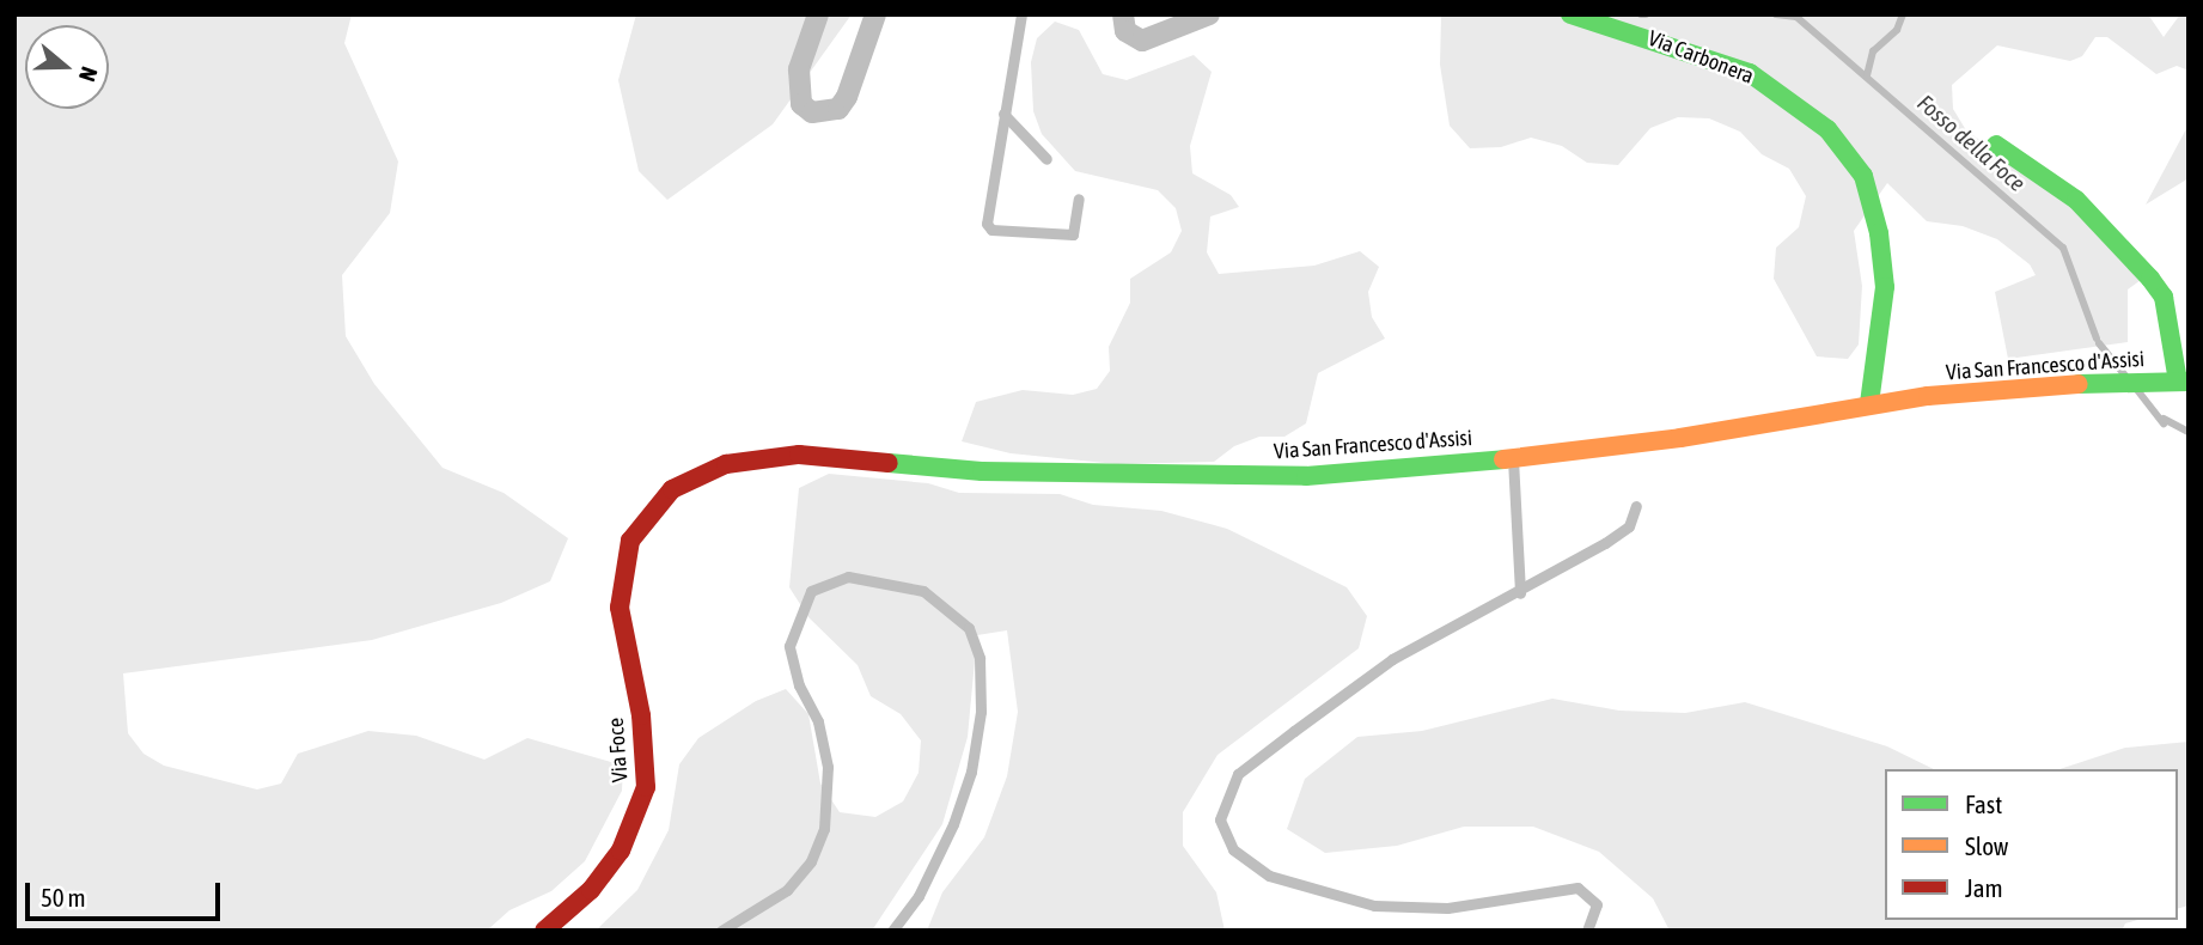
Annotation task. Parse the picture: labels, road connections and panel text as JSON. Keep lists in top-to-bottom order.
{
  "streets": {
    "main road": ["Via Carbonera", "Via San Francesco d'Assisi", "Via Foce"]
  },
  "crossings": [
    ["Via Carbonera", "Via San Francesco d'Assisi"],
    ["Via San Francesco d'Assisi", "Via Foce"]
  ],
  "water": ["Fosso della Foce"],
  "legend": ["Fast", "Slow", "Jam"],
  "scale_bar": "50 m",
  "north": "right"
}
